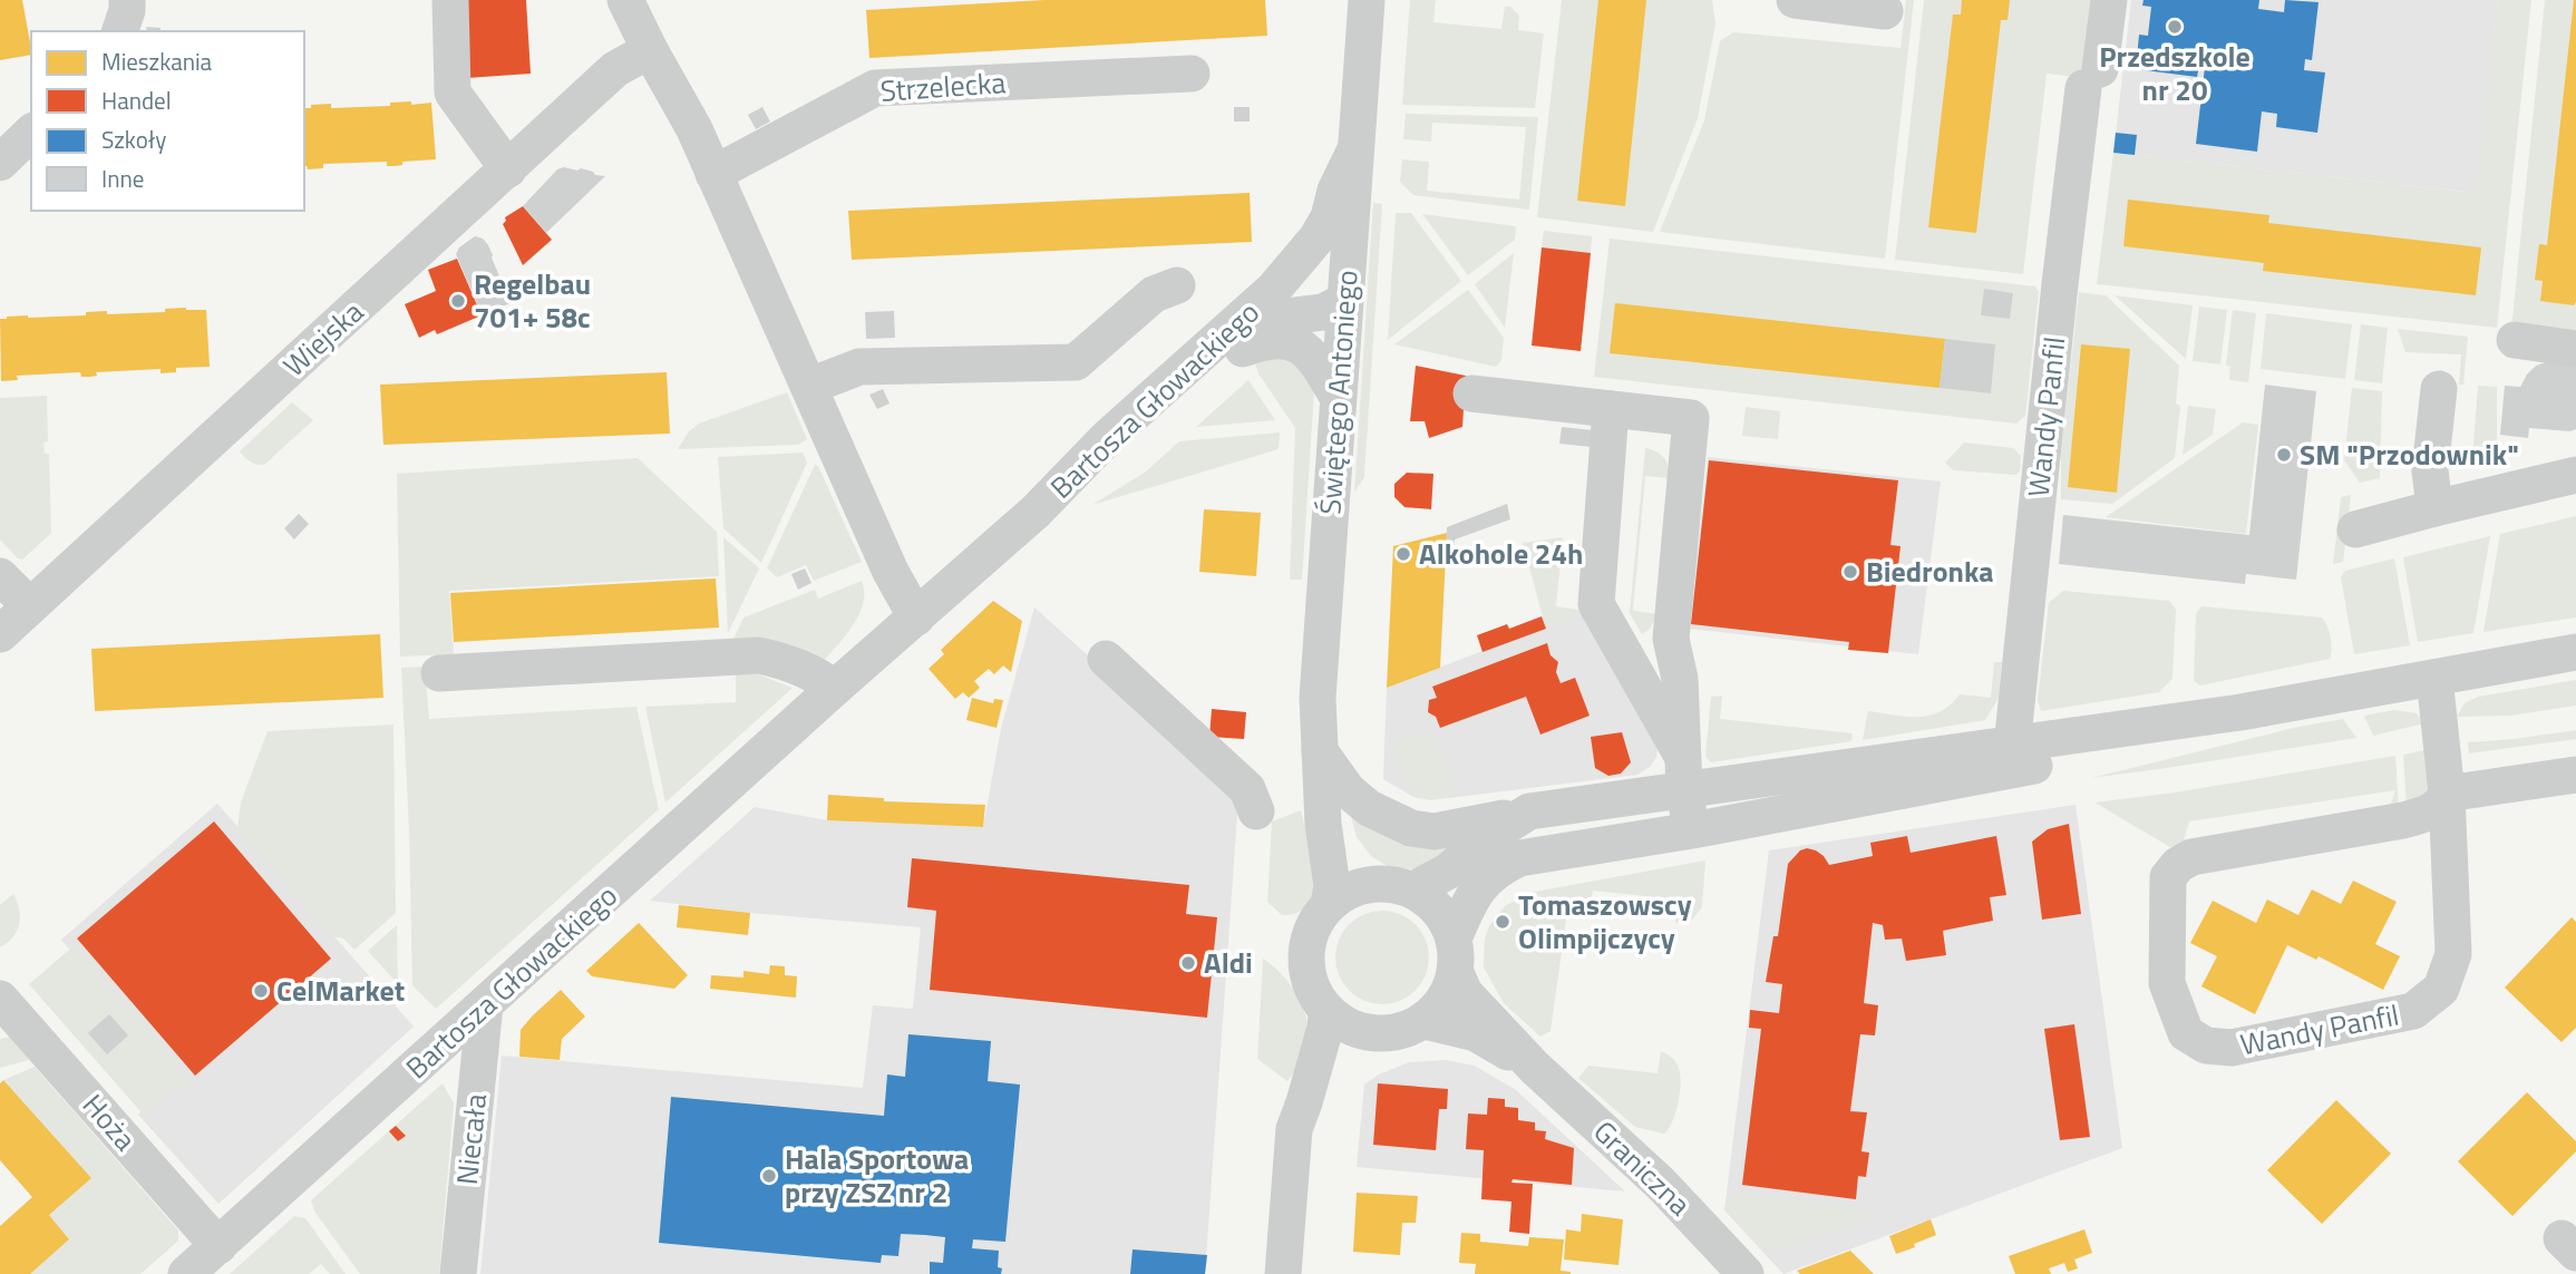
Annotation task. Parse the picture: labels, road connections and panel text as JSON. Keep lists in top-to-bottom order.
{
  "streets": {
    "street": [
      "Strzelecka",
      "Wiejska",
      "Świętego Antoniego",
      "Bartosza Głowackiego",
      "Wandy Panfil",
      "Hoża",
      "Niecała",
      "Graniczna"
    ]
  },
  "crossings": [
    ["Świętego Antoniego", "Bartosza Głowackiego"],
    ["Świętego Antoniego", "Graniczna"],
    ["Bartosza Głowackiego", "Hoża"],
    ["Bartosza Głowackiego", "Niecała"]
  ],
  "places": [
    "Przedszkole nr 20",
    "Regelbau 701+ 58c",
    "SM \"Przodownik\"",
    "Alkohole 24h",
    "Biedronka",
    "Tomaszowscy Olimpijczycy",
    "Aldi",
    "CelMarket",
    "Hala Sportowa przy ZSZ nr 2"
  ],
  "legend": [
    "Mieszkania",
    "Handel",
    "Szkoły",
    "Inne"
  ]
}
